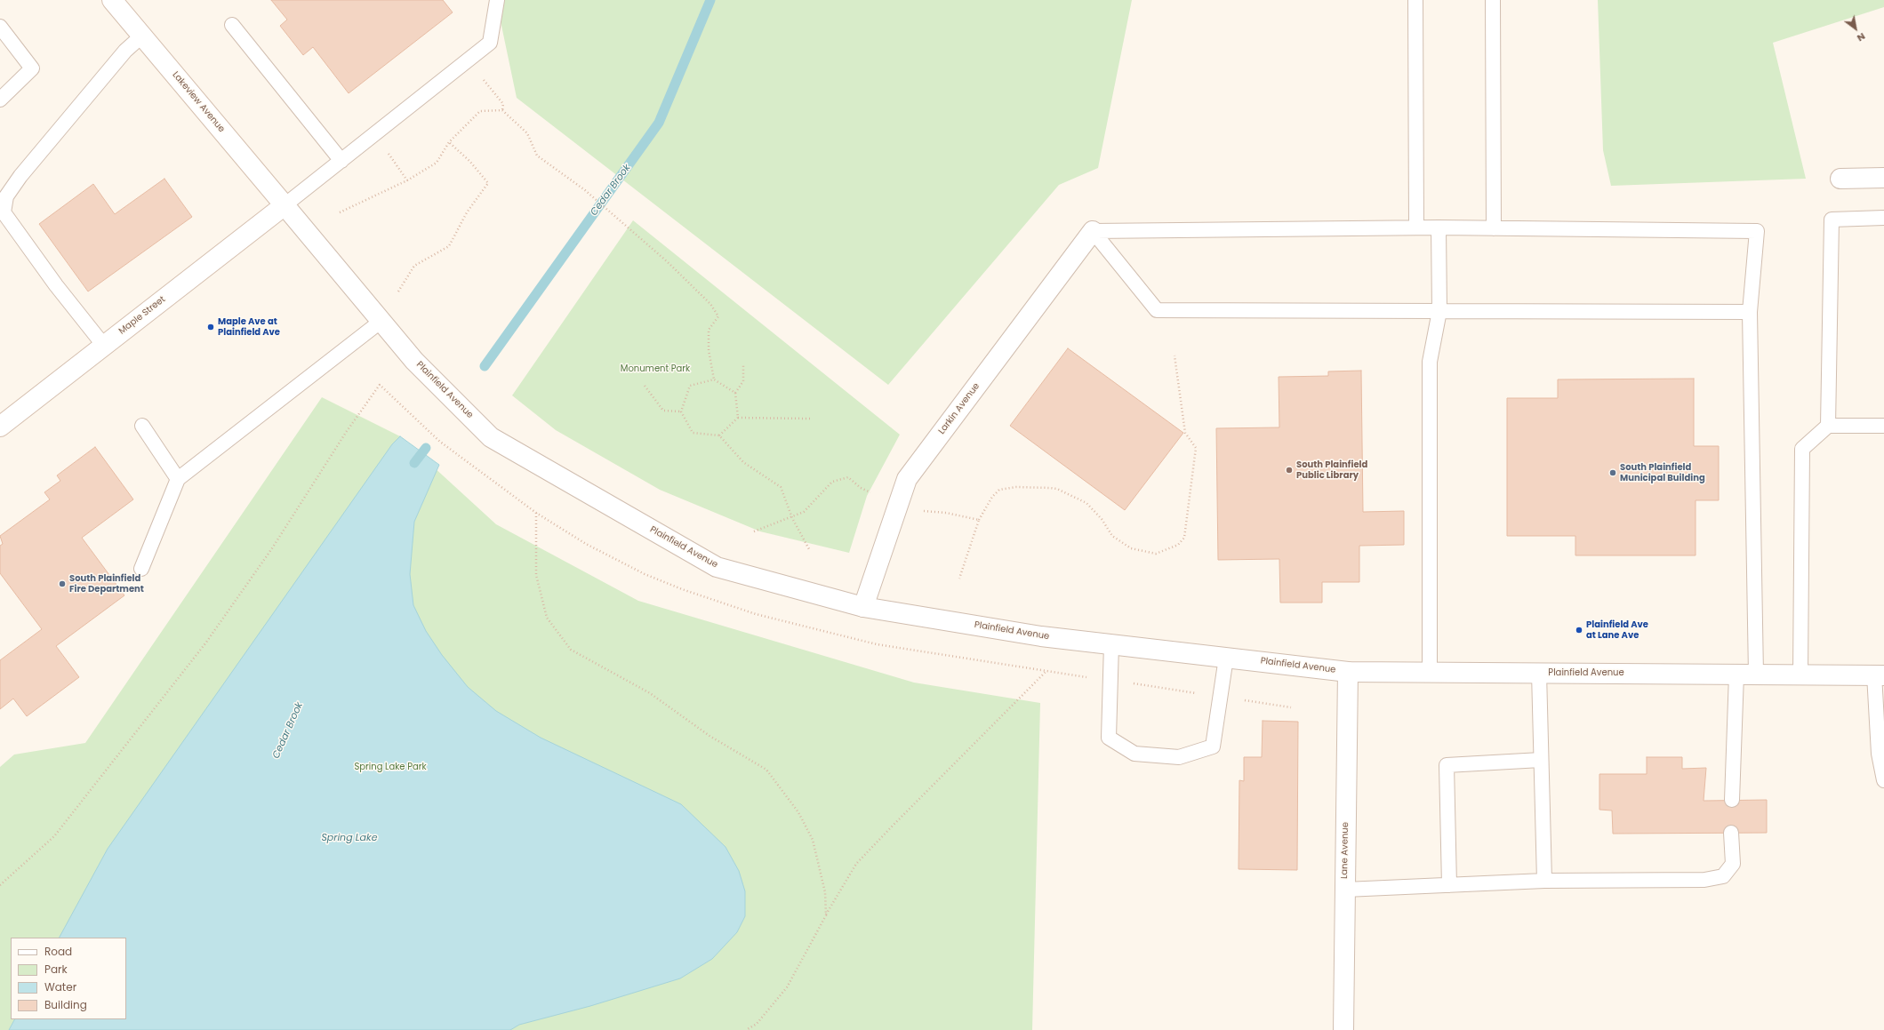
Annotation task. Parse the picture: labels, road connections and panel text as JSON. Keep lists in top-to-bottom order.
{
  "streets": {
    "street": [
      "Lakeview Avenue",
      "Maple Street",
      "Plainfield Avenue",
      "Larkin Avenue",
      "Lane Avenue"
    ]
  },
  "crossings": [
    ["Lakeview Avenue", "Maple Street"],
    ["Lakeview Avenue", "Plainfield Avenue"],
    ["Maple Street", "Plainfield Avenue"],
    ["Plainfield Avenue", "Larkin Avenue"],
    ["Plainfield Avenue", "Lane Avenue"]
  ],
  "water": ["Cedar Brook", "Spring Lake"],
  "parks": ["Monument Park", "Spring Lake Park"],
  "places": [
    "Maple Ave at Plainfield Ave",
    "South Plainfield Public Library",
    "South Plainfield Municipal Building",
    "South Plainfield Fire Department",
    "Plainfield Ave at Lane Ave"
  ],
  "legend": [
    "Road",
    "Park",
    "Water",
    "Building"
  ],
  "north": "bottom right"
}
